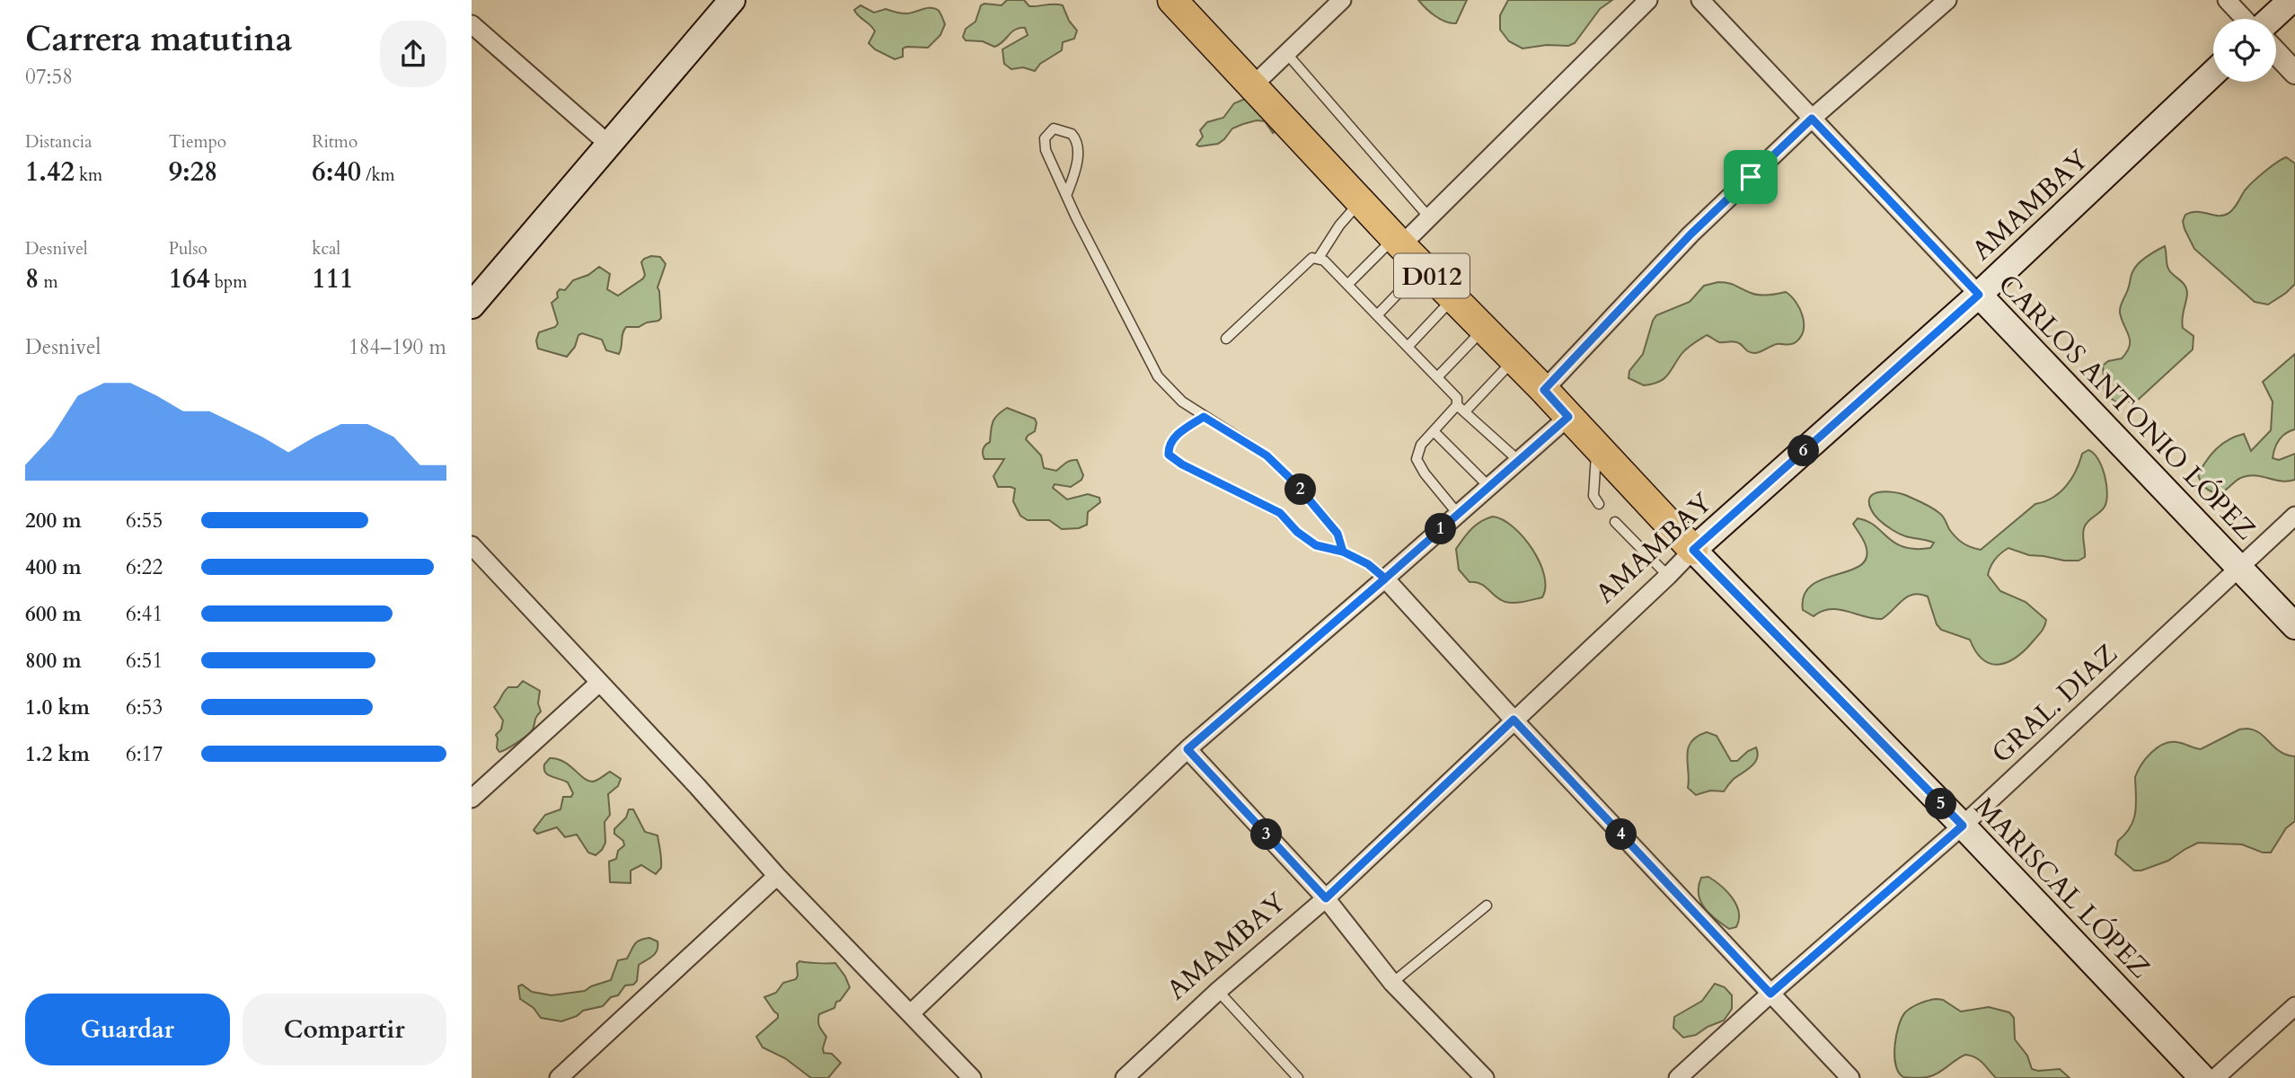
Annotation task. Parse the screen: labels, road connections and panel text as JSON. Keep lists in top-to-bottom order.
{
  "streets": {
    "main road": [
      "AMAMBAY",
      "D012",
      "CARLOS ANTONIO LÓPEZ",
      "MARISCAL LÓPEZ"
    ],
    "street": ["GRAL. DIAZ"]
  },
  "crossings": [
    ["AMAMBAY", "D012"],
    ["AMAMBAY", "CARLOS ANTONIO LÓPEZ"],
    ["AMAMBAY", "MARISCAL LÓPEZ"],
    ["D012", "MARISCAL LÓPEZ"],
    ["CARLOS ANTONIO LÓPEZ", "GRAL. DIAZ"],
    ["GRAL. DIAZ", "MARISCAL LÓPEZ"]
  ],
  "page": {
    "heading": ["Carrera matutina", "07:58"],
    "stats": [
      ["Distancia", "1.42 km"],
      ["Tiempo", "9:28"],
      ["Ritmo", "6:40 /km"],
      ["Desnivel", "8 m"],
      ["Pulso", "164 bpm"],
      ["kcal", "111"]
    ],
    "chart": ["Desnivel", "184–190 m"],
    "pins": [
      "6",
      "2",
      "1",
      "5",
      "3",
      "4"
    ],
    "list": [
      {
        "name": "200 m",
        "note": "6:55"
      },
      {
        "name": "400 m",
        "note": "6:22"
      },
      {
        "name": "600 m",
        "note": "6:41"
      },
      {
        "name": "800 m",
        "note": "6:51"
      },
      {
        "name": "1.0 km",
        "note": "6:53"
      },
      {
        "name": "1.2 km",
        "note": "6:17"
      }
    ],
    "buttons": ["Guardar", "Compartir"]
  }
}
